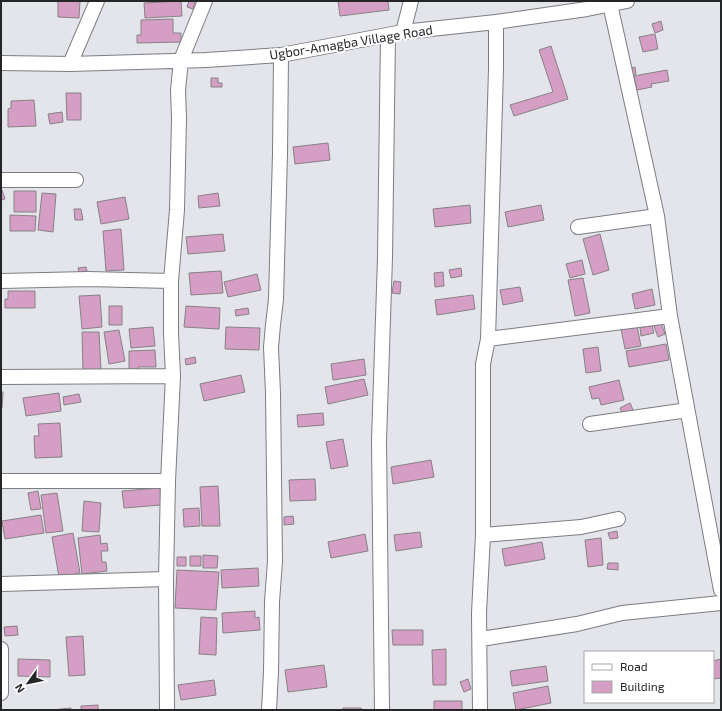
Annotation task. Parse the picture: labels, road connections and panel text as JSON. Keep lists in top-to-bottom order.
{
  "streets": {
    "street": ["Ugbor-Amagba Village Road"]
  },
  "legend": ["Road", "Building"],
  "north": "bottom left"
}
